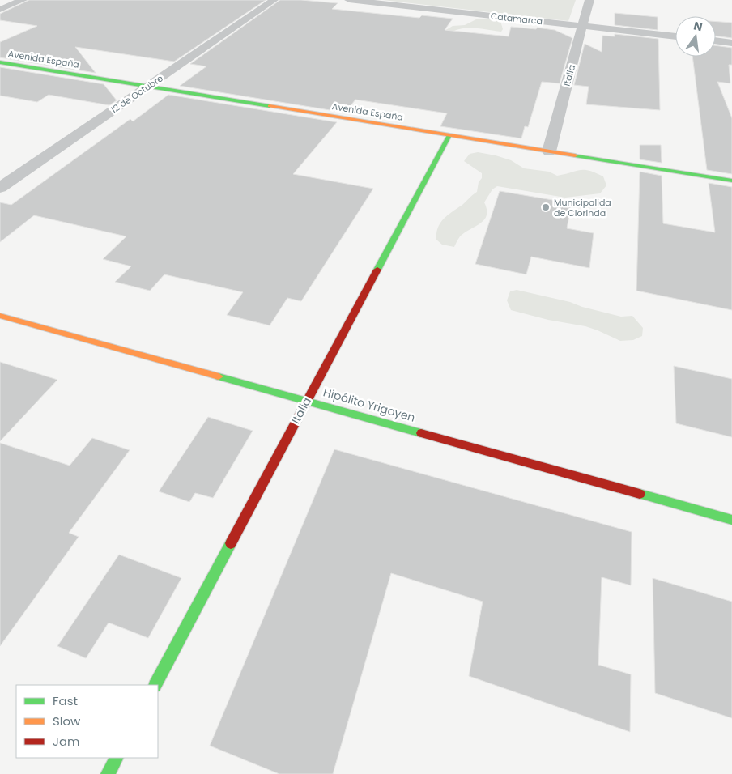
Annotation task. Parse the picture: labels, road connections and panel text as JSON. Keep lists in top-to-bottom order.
{
  "streets": {
    "street": [
      "Catamarca",
      "Avenida España",
      "Italia",
      "12 de Octubre",
      "Hipólito Yrigoyen"
    ]
  },
  "crossings": [
    ["Catamarca", "Italia"],
    ["Avenida España", "Italia"],
    ["Avenida España", "12 de Octubre"],
    ["Italia", "Hipólito Yrigoyen"]
  ],
  "places": ["Municipalida de Clorinda"],
  "legend": ["Fast", "Slow", "Jam"],
  "north": "top"
}
